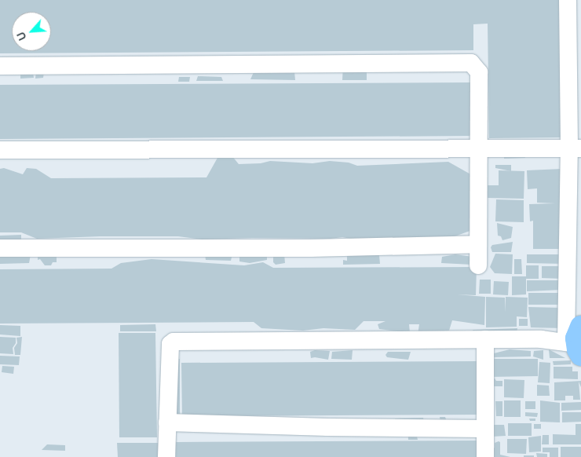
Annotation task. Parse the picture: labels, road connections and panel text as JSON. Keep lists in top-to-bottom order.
{
  "north": "bottom left"
}
